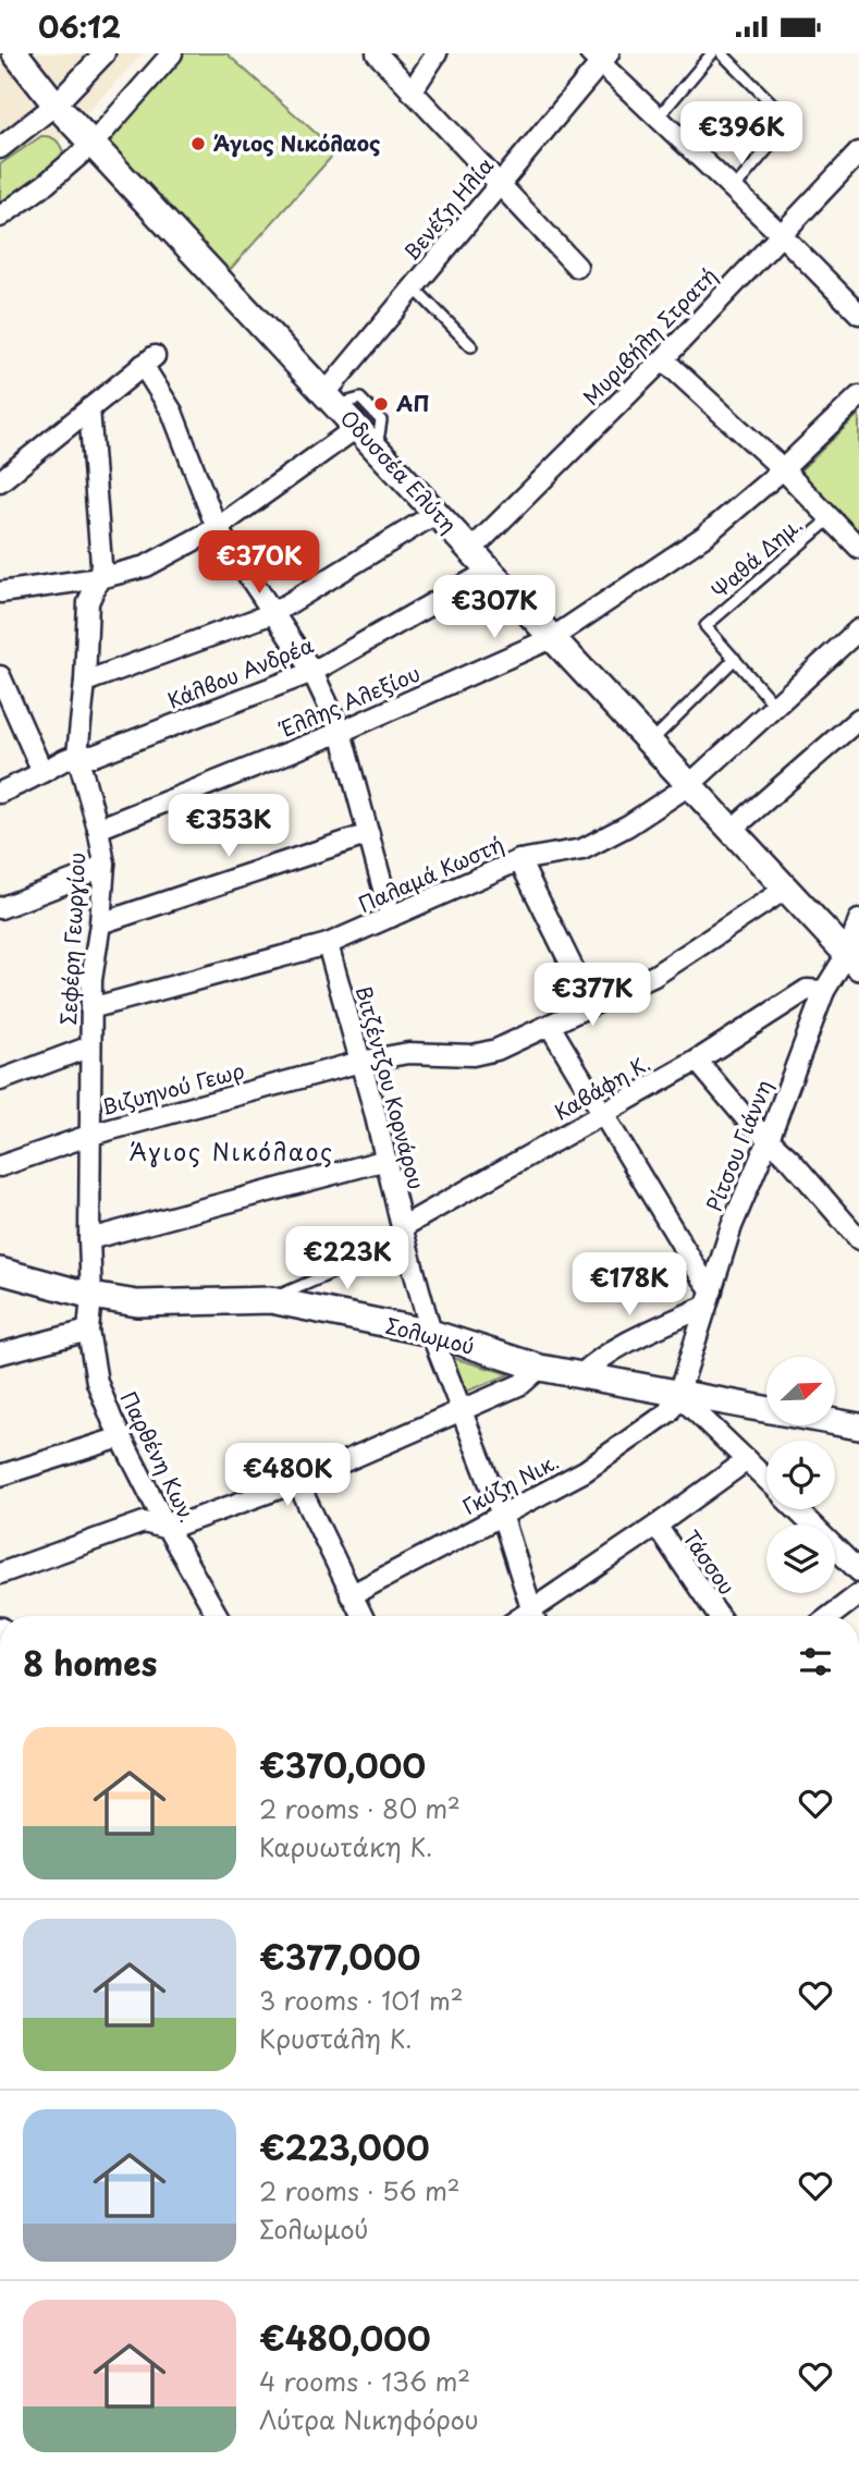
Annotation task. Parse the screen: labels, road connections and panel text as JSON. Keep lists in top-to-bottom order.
{
  "streets": {
    "street": [
      "Βενέζη Ηλία",
      "Μυριβήλη Στρατή",
      "Οδυσσέα Ελύτη",
      "Κάλβου Ανδρέα",
      "Έλλης Αλεξίου",
      "Παλαμά Κωστή",
      "Σεφέρη Γεωργίου",
      "Βιτζέντζου Κορνάρου",
      "Καβάφη Κ.",
      "Βιζυηνού Γεωρ",
      "Ρίτσου Γιάννη",
      "Σολωμού",
      "Παρθένη Κων.",
      "Γκύζη Νικ.",
      "Τάσσου"
    ],
    "lane": ["Ψαθά Δημ."]
  },
  "crossings": [
    ["Βενέζη Ηλία", "Οδυσσέα Ελύτη"],
    ["Μυριβήλη Στρατή", "Οδυσσέα Ελύτη"],
    ["Οδυσσέα Ελύτη", "Κάλβου Ανδρέα"],
    ["Οδυσσέα Ελύτη", "Έλλης Αλεξίου"],
    ["Οδυσσέα Ελύτη", "Παλαμά Κωστή"],
    ["Οδυσσέα Ελύτη", "Βιζυηνού Γεωρ"],
    ["Οδυσσέα Ελύτη", "Ρίτσου Γιάννη"],
    ["Ψαθά Δημ.", "Παλαμά Κωστή"],
    ["Κάλβου Ανδρέα", "Σεφέρη Γεωργίου"],
    ["Έλλης Αλεξίου", "Σεφέρη Γεωργίου"],
    ["Παλαμά Κωστή", "Σεφέρη Γεωργίου"],
    ["Παλαμά Κωστή", "Βιτζέντζου Κορνάρου"],
    ["Σεφέρη Γεωργίου", "Βιζυηνού Γεωρ"],
    ["Σεφέρη Γεωργίου", "Σολωμού"],
    ["Σεφέρη Γεωργίου", "Παρθένη Κων."],
    ["Βιτζέντζου Κορνάρου", "Καβάφη Κ."],
    ["Βιτζέντζου Κορνάρου", "Βιζυηνού Γεωρ"],
    ["Βιτζέντζου Κορνάρου", "Σολωμού"],
    ["Βιτζέντζου Κορνάρου", "Γκύζη Νικ."],
    ["Καβάφη Κ.", "Ρίτσου Γιάννη"],
    ["Ρίτσου Γιάννη", "Σολωμού"],
    ["Ρίτσου Γιάννη", "Γκύζη Νικ."],
    ["Σολωμού", "Παρθένη Κων."],
    ["Σολωμού", "Γκύζη Νικ."]
  ],
  "districts": ["Άγιος Νικόλαος"],
  "places": ["Άγιος Νικόλαος", "ΑΠ"],
  "north": "top right",
  "page": {
    "status": "06:12",
    "price": [
      "€396K",
      "€370K",
      "€307K",
      "€353K",
      "€377K",
      "€223K",
      "€178K",
      "€480K"
    ],
    "heading": "8 homes",
    "list": [
      {
        "name": "€370,000",
        "note": "2 rooms · 80 m² · Καρυωτάκη Κ."
      },
      {
        "name": "€377,000",
        "note": "3 rooms · 101 m² · Κρυστάλη Κ."
      },
      {
        "name": "€223,000",
        "note": "2 rooms · 56 m² · Σολωμού"
      },
      {
        "name": "€480,000",
        "note": "4 rooms · 136 m² · Λύτρα Νικηφόρου"
      }
    ]
  }
}
